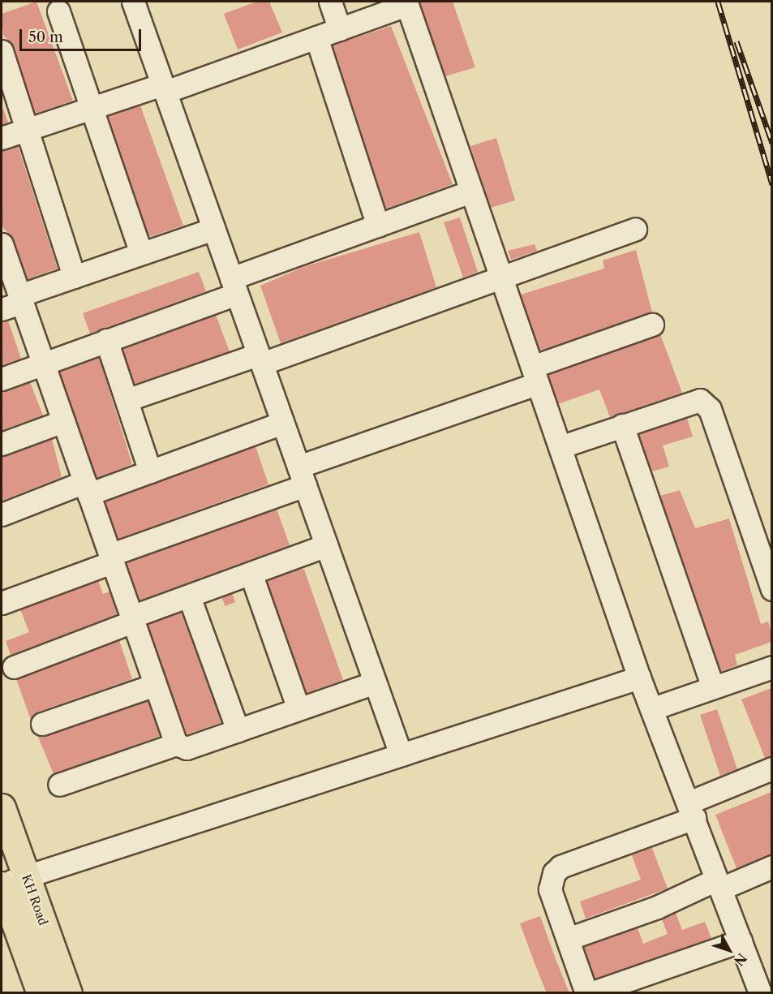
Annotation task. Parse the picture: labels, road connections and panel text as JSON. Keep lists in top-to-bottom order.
{
  "streets": {
    "main road": ["KH Road"]
  },
  "scale_bar": "50 m",
  "north": "bottom right"
}
